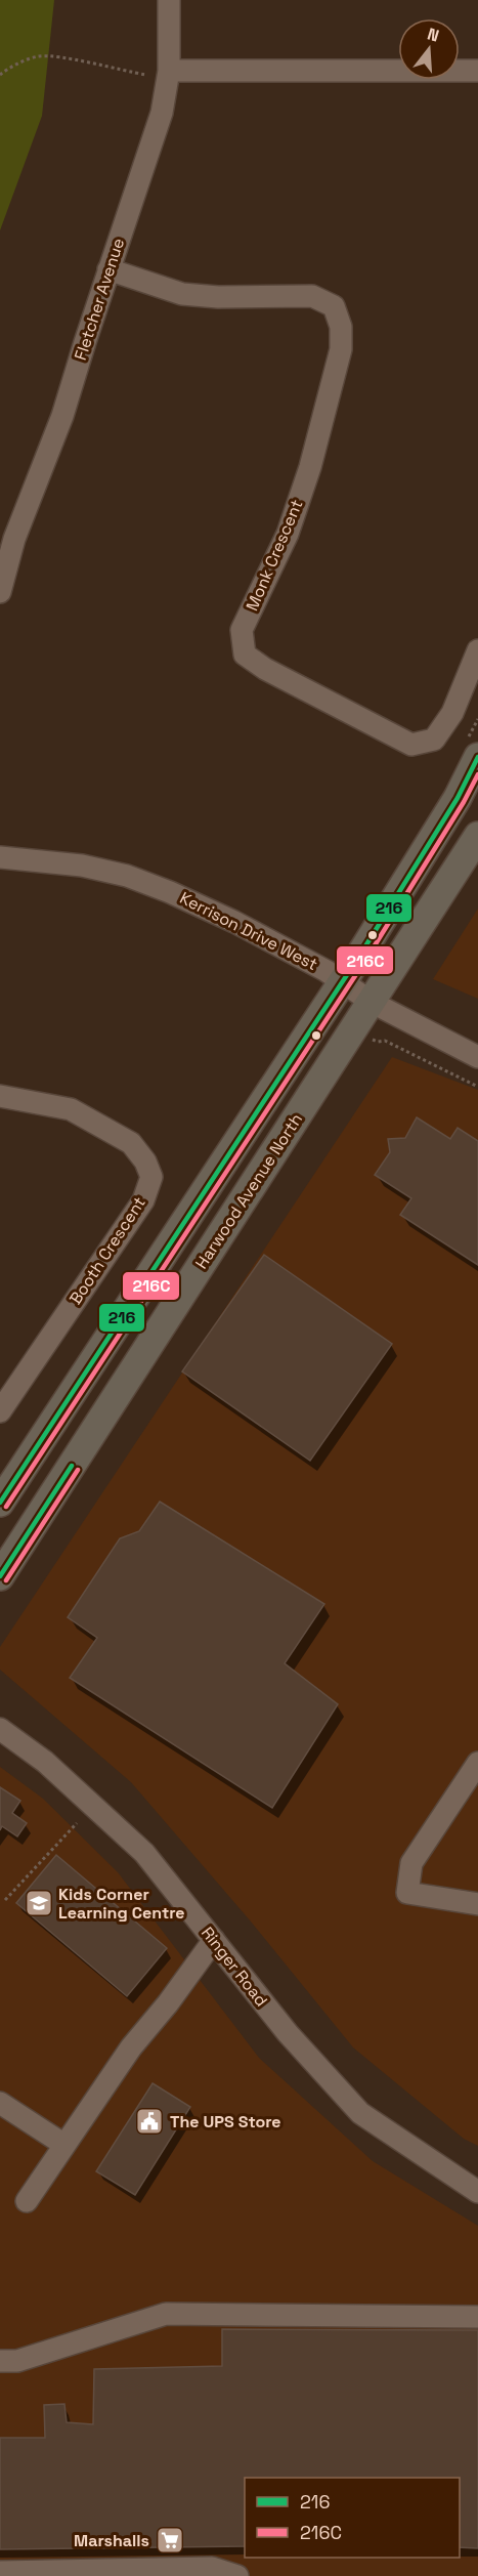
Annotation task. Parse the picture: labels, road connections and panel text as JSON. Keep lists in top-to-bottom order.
{
  "streets": {
    "main road": ["Harwood Avenue North"],
    "street": [
      "Fletcher Avenue",
      "Monk Crescent",
      "Kerrison Drive West",
      "Booth Crescent",
      "Ringer Road"
    ]
  },
  "crossings": [
    ["Fletcher Avenue", "Monk Crescent"],
    ["Kerrison Drive West", "Harwood Avenue North"]
  ],
  "places": {
    "school or university": ["Kids Corner Learning Centre"],
    "public building": ["The UPS Store"],
    "supermarket": ["Marshalls"]
  },
  "lines": ["transit line 216", "transit line 216C"],
  "legend": ["216", "216C"],
  "north": "top"
}
